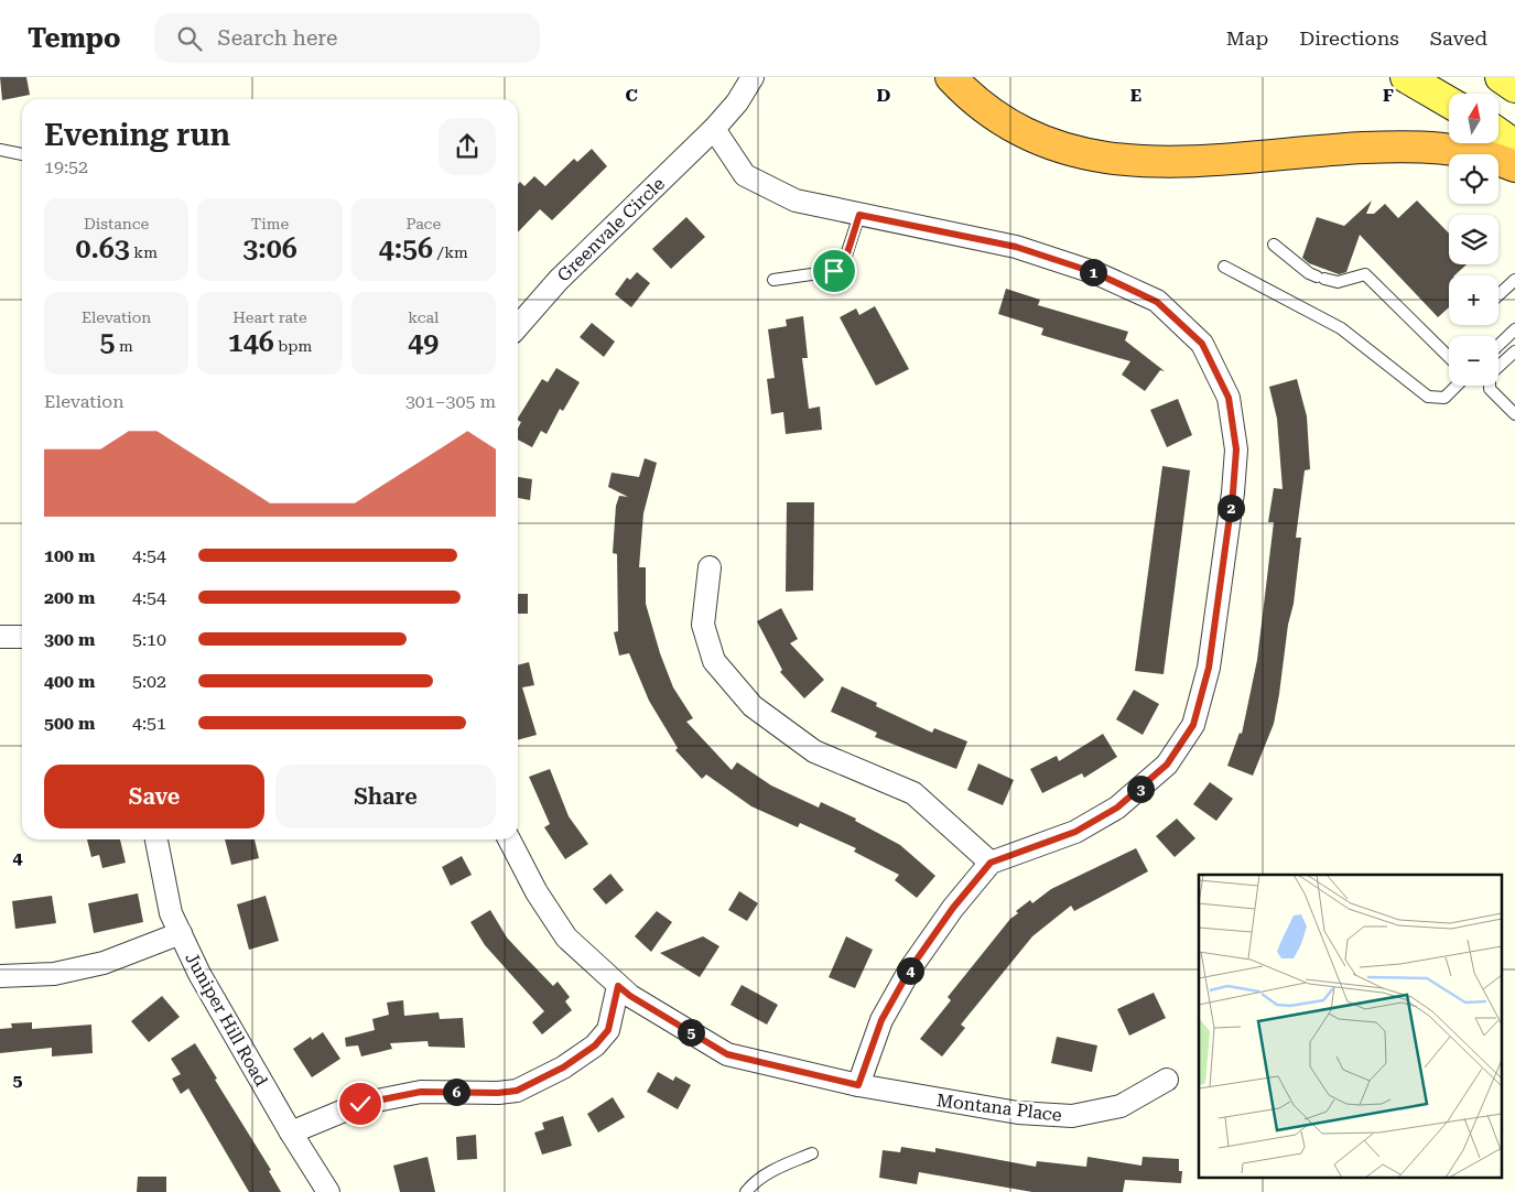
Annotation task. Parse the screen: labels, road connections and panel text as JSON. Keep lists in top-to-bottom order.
{
  "streets": {
    "street": ["Greenvale Circle", "Juniper Hill Road", "Montana Place"]
  },
  "north": "top",
  "page": {
    "header": "Tempo",
    "search": "Search here",
    "nav": ["Map", "Directions", "Saved"],
    "map_buttons": ["+", "−"],
    "heading": ["Evening run", "19:52"],
    "stats": [
      ["Distance", "0.63 km"],
      ["Time", "3:06"],
      ["Pace", "4:56 /km"],
      ["Elevation", "5 m"],
      ["Heart rate", "146 bpm"],
      ["kcal", "49"]
    ],
    "pins": [
      "1",
      "2",
      "3",
      "4",
      "5",
      "6"
    ],
    "chart": ["Elevation", "301–305 m"],
    "list": [
      {
        "name": "100 m",
        "note": "4:54"
      },
      {
        "name": "200 m",
        "note": "4:54"
      },
      {
        "name": "300 m",
        "note": "5:10"
      },
      {
        "name": "400 m",
        "note": "5:02"
      },
      {
        "name": "500 m",
        "note": "4:51"
      }
    ],
    "buttons": ["Save", "Share"]
  },
  "grid": {
    "columns": [
      "C",
      "D",
      "E",
      "F"
    ],
    "rows": ["4", "5"]
  }
}
